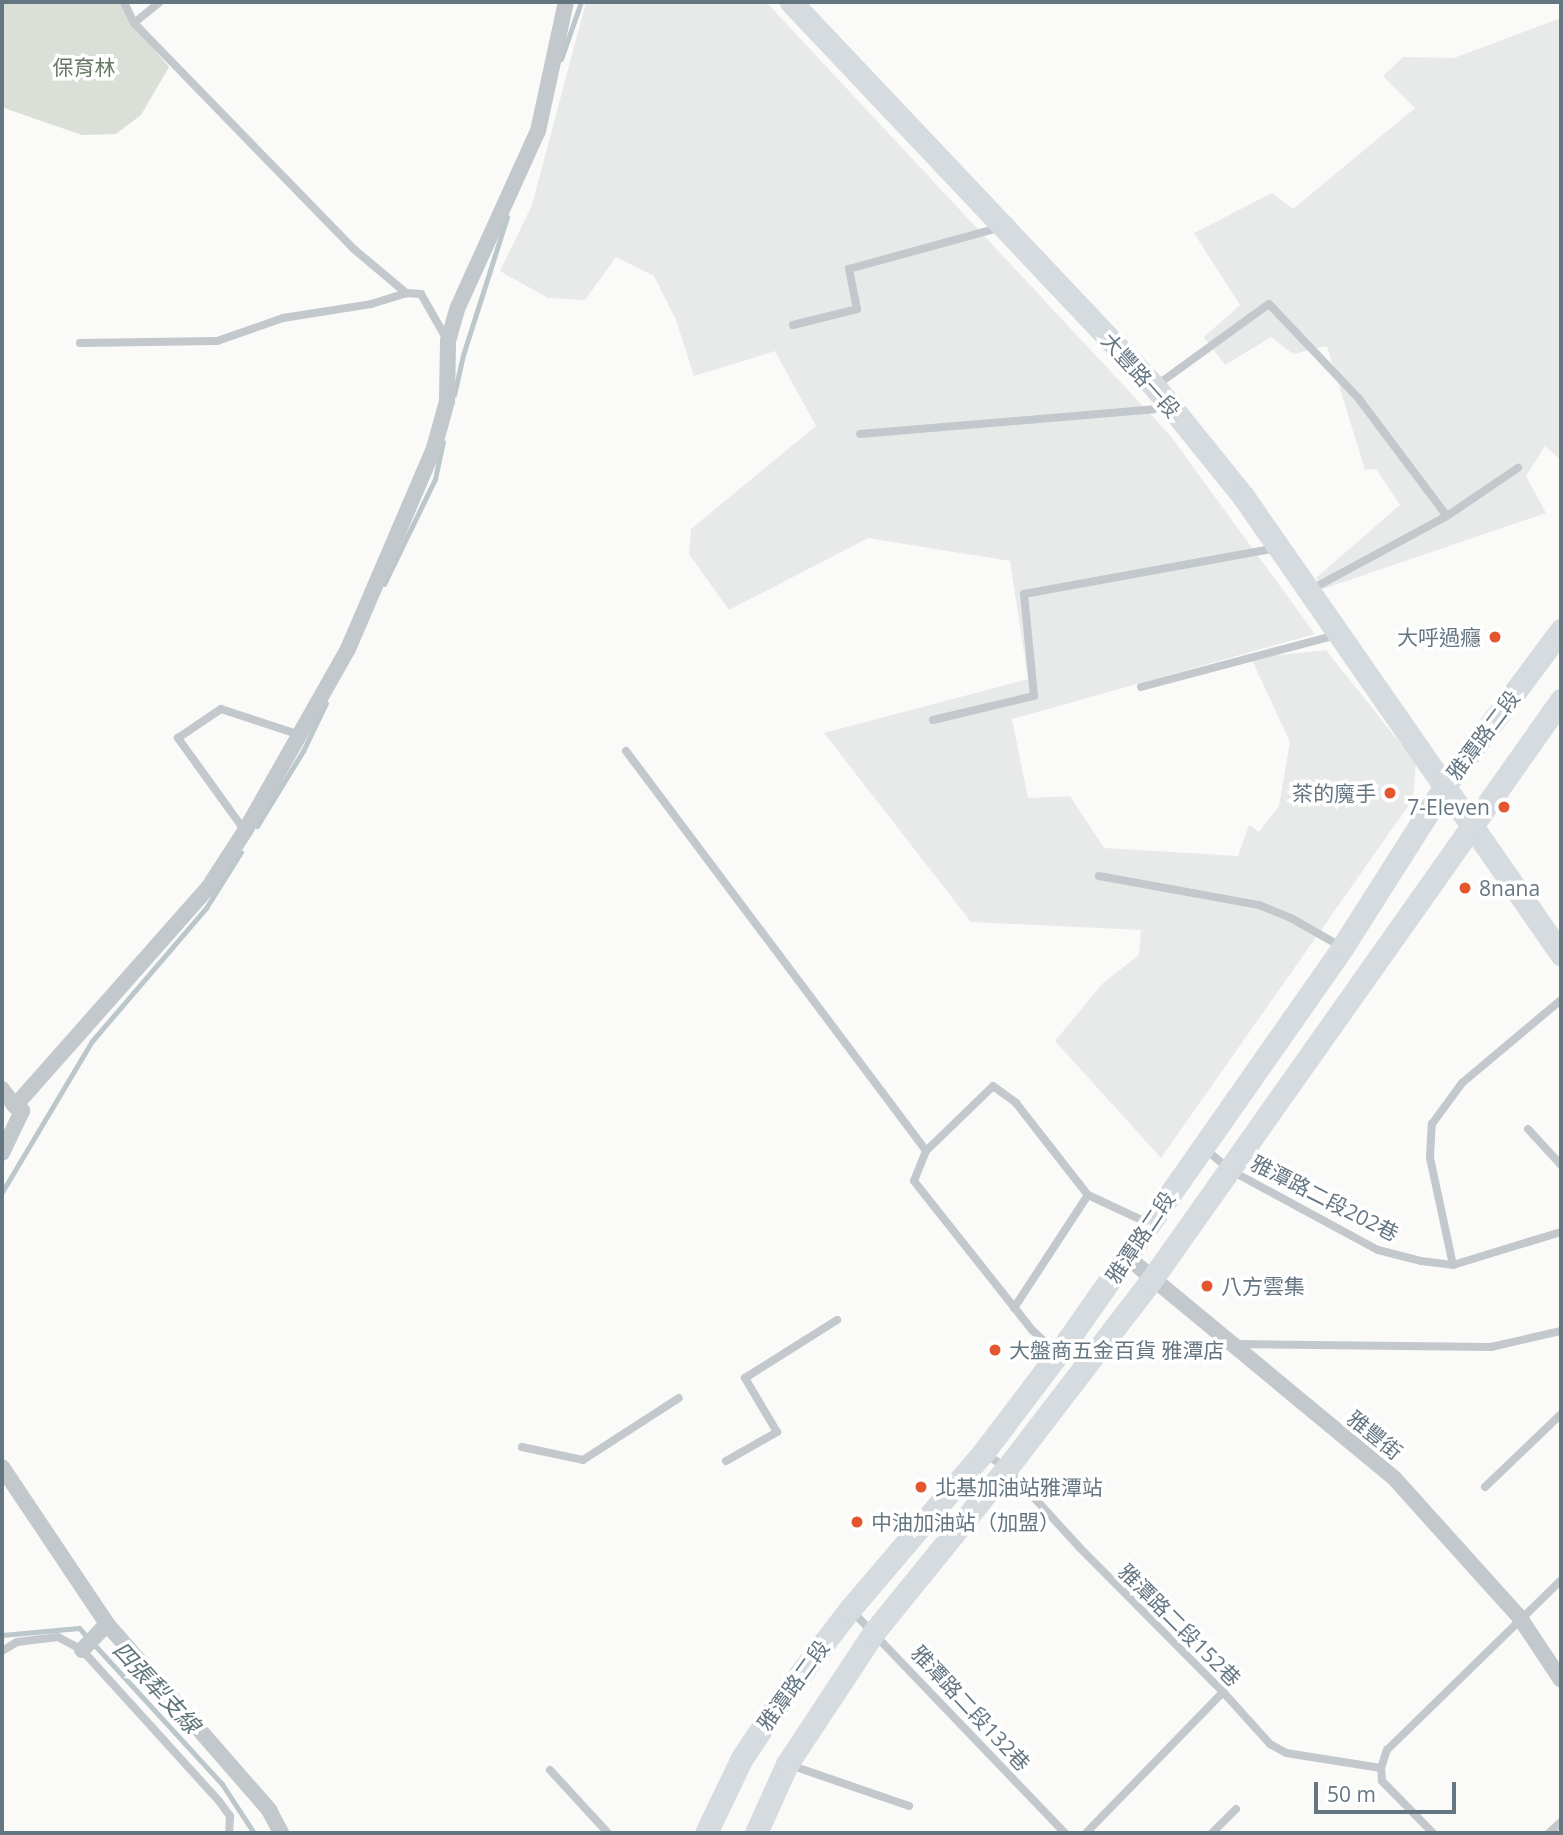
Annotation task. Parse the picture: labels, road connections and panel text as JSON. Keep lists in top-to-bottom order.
{
  "streets": {
    "street": ["大豐路一段", "雅潭路二段", "雅豐街"],
    "lane": ["雅潭路二段202巷", "雅潭路二段152巷", "雅潭路二段132巷"]
  },
  "crossings": [
    ["大豐路一段", "雅潭路二段"],
    ["雅潭路二段", "雅潭路二段202巷"],
    ["雅潭路二段", "雅豐街"],
    ["雅潭路二段", "雅潭路二段152巷"],
    ["雅潭路二段", "雅潭路二段132巷"]
  ],
  "water": ["四張犁支線"],
  "parks": ["保育林"],
  "places": [
    "大呼過癮",
    "茶的魔手",
    "7-Eleven",
    "8nana",
    "八方雲集",
    "大盤商五金百貨 雅潭店",
    "北基加油站雅潭站",
    "中油加油站（加盟）"
  ],
  "scale_bar": "50 m"
}
